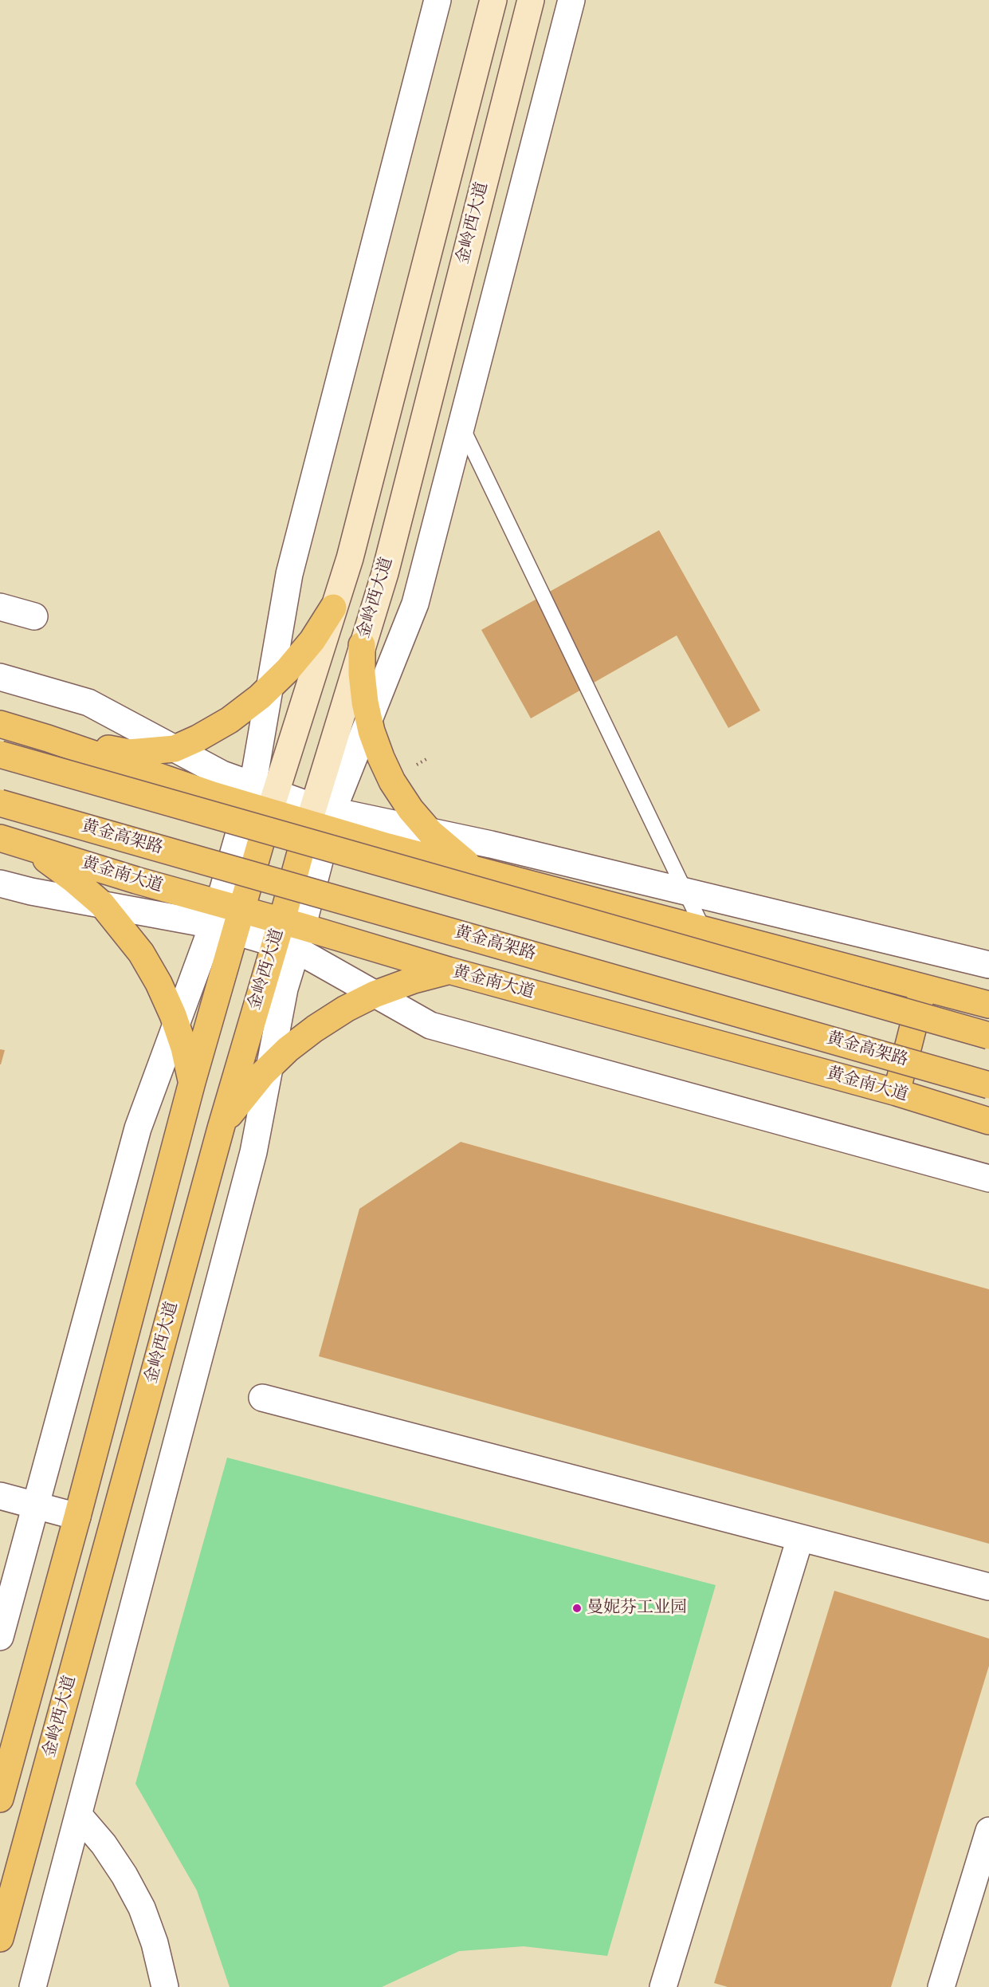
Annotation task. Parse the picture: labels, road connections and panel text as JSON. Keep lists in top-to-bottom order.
{
  "streets": {
    "main road": ["金岭西大道", "黄金高架路", "黄金南大道"]
  },
  "crossings": [
    ["金岭西大道", "黄金南大道"]
  ],
  "places": ["曼妮芬工业园"]
}
